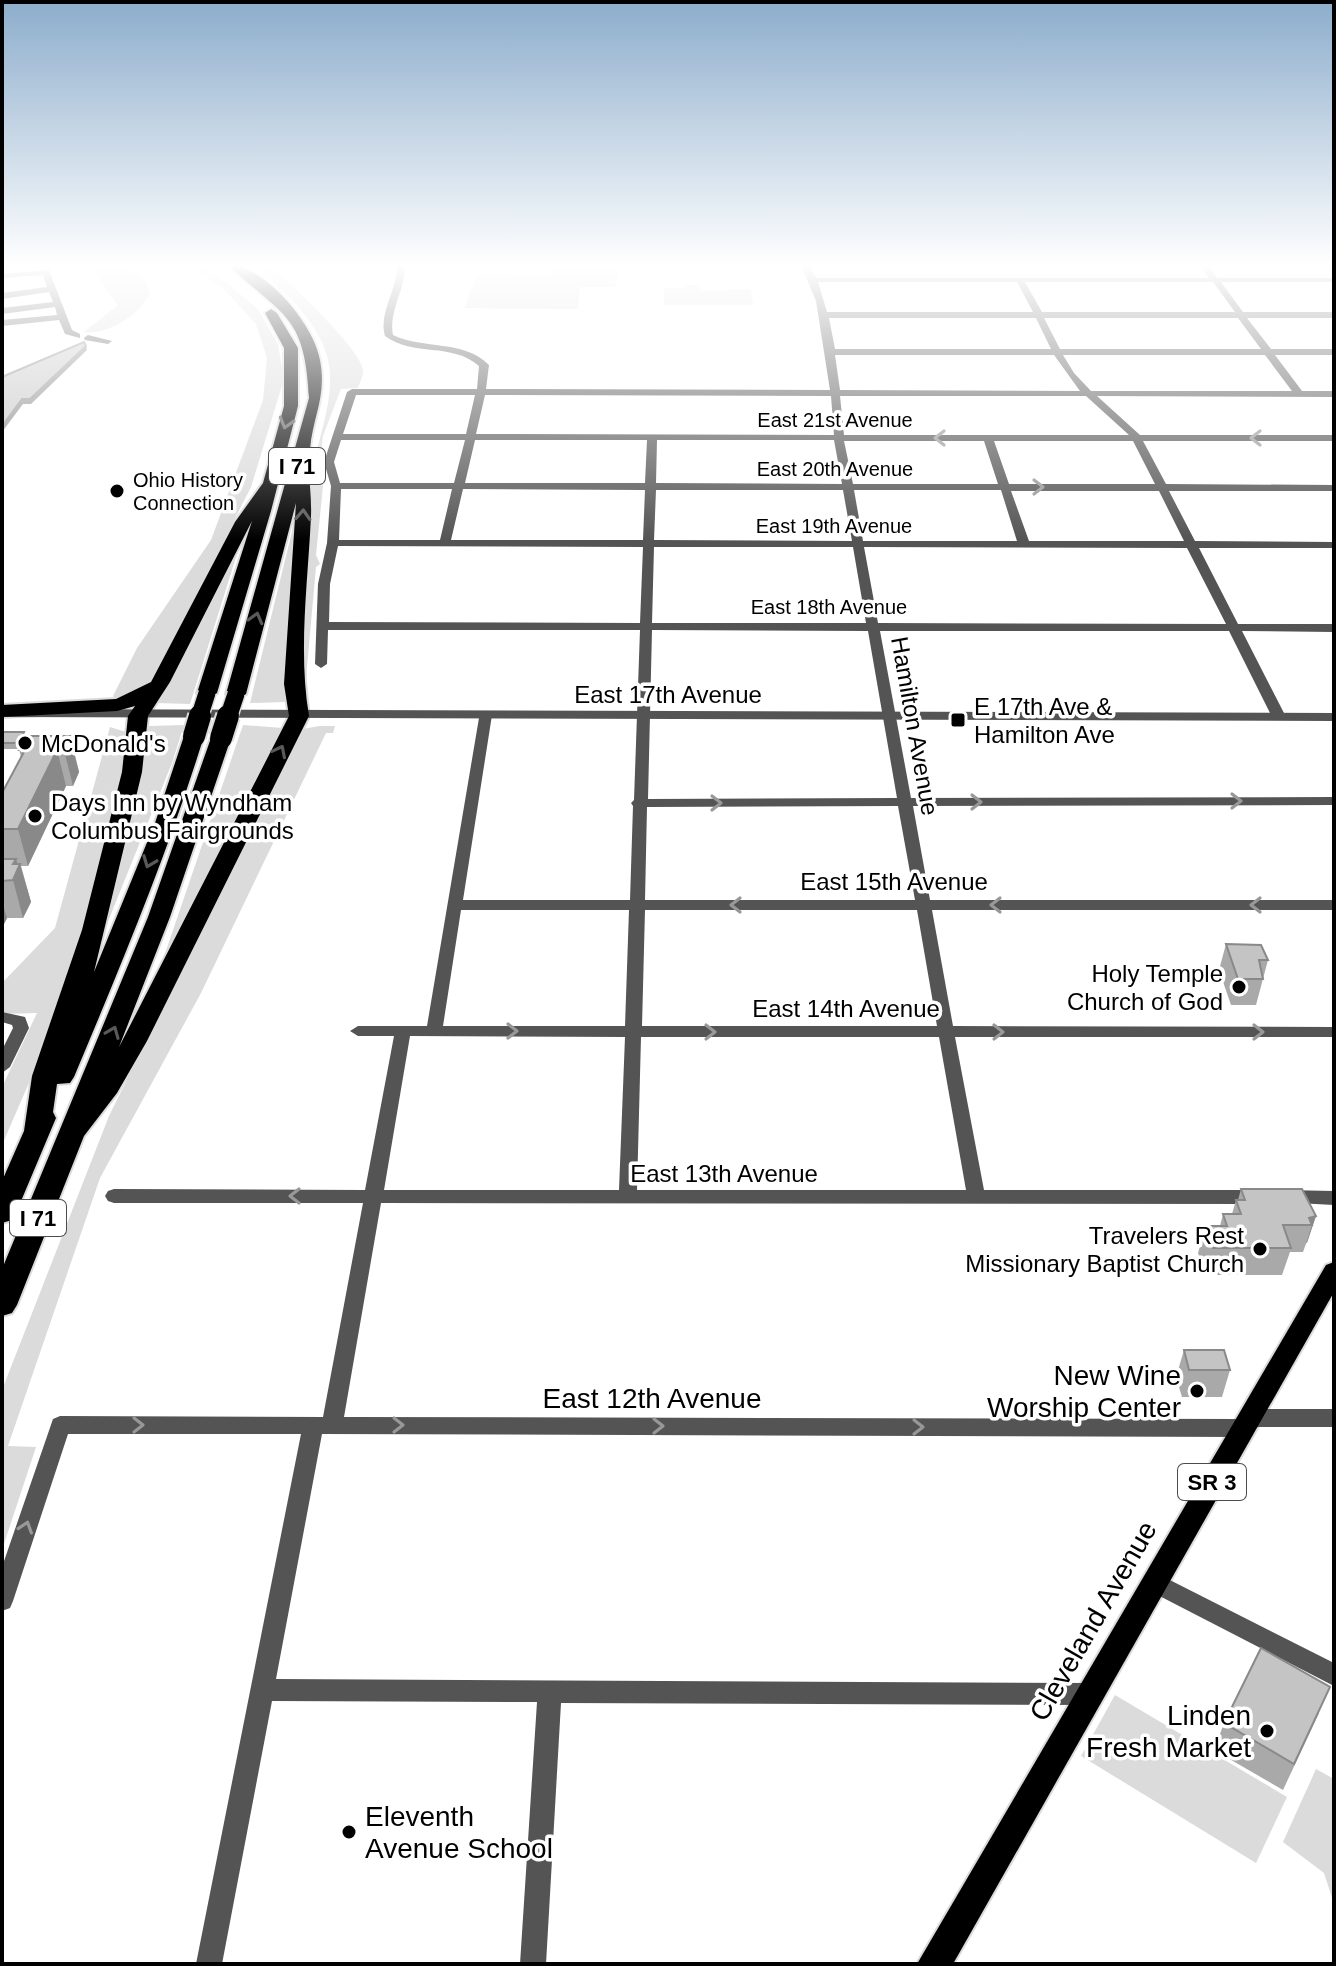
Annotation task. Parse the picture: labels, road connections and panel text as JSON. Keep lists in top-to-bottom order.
{
  "streets": {
    "highway": ["I 71"],
    "main road": ["SR 3", "Cleveland Avenue"],
    "street": [
      "East 21st Avenue",
      "East 20th Avenue",
      "East 19th Avenue",
      "East 18th Avenue",
      "East 17th Avenue",
      "Hamilton Avenue",
      "East 15th Avenue",
      "East 14th Avenue",
      "East 13th Avenue",
      "East 12th Avenue"
    ]
  },
  "crossings": [
    ["East 21st Avenue", "Hamilton Avenue"],
    ["East 20th Avenue", "Hamilton Avenue"],
    ["East 19th Avenue", "Hamilton Avenue"],
    ["East 18th Avenue", "Hamilton Avenue"],
    ["East 17th Avenue", "Hamilton Avenue"],
    ["Hamilton Avenue", "East 15th Avenue"],
    ["Hamilton Avenue", "East 14th Avenue"],
    ["Hamilton Avenue", "East 13th Avenue"],
    ["East 12th Avenue", "Cleveland Avenue"]
  ],
  "one_way": ["East 14th Avenue", "East 12th Avenue"],
  "places": {
    "other": [
      "Ohio History Connection",
      "McDonald's",
      "Days Inn by Wyndham Columbus Fairgrounds",
      "Holy Temple Church of God",
      "Travelers Rest Missionary Baptist Church",
      "New Wine Worship Center",
      "Linden Fresh Market",
      "Eleventh Avenue School"
    ],
    "transit": ["E 17th Ave & Hamilton Ave"]
  }
}
